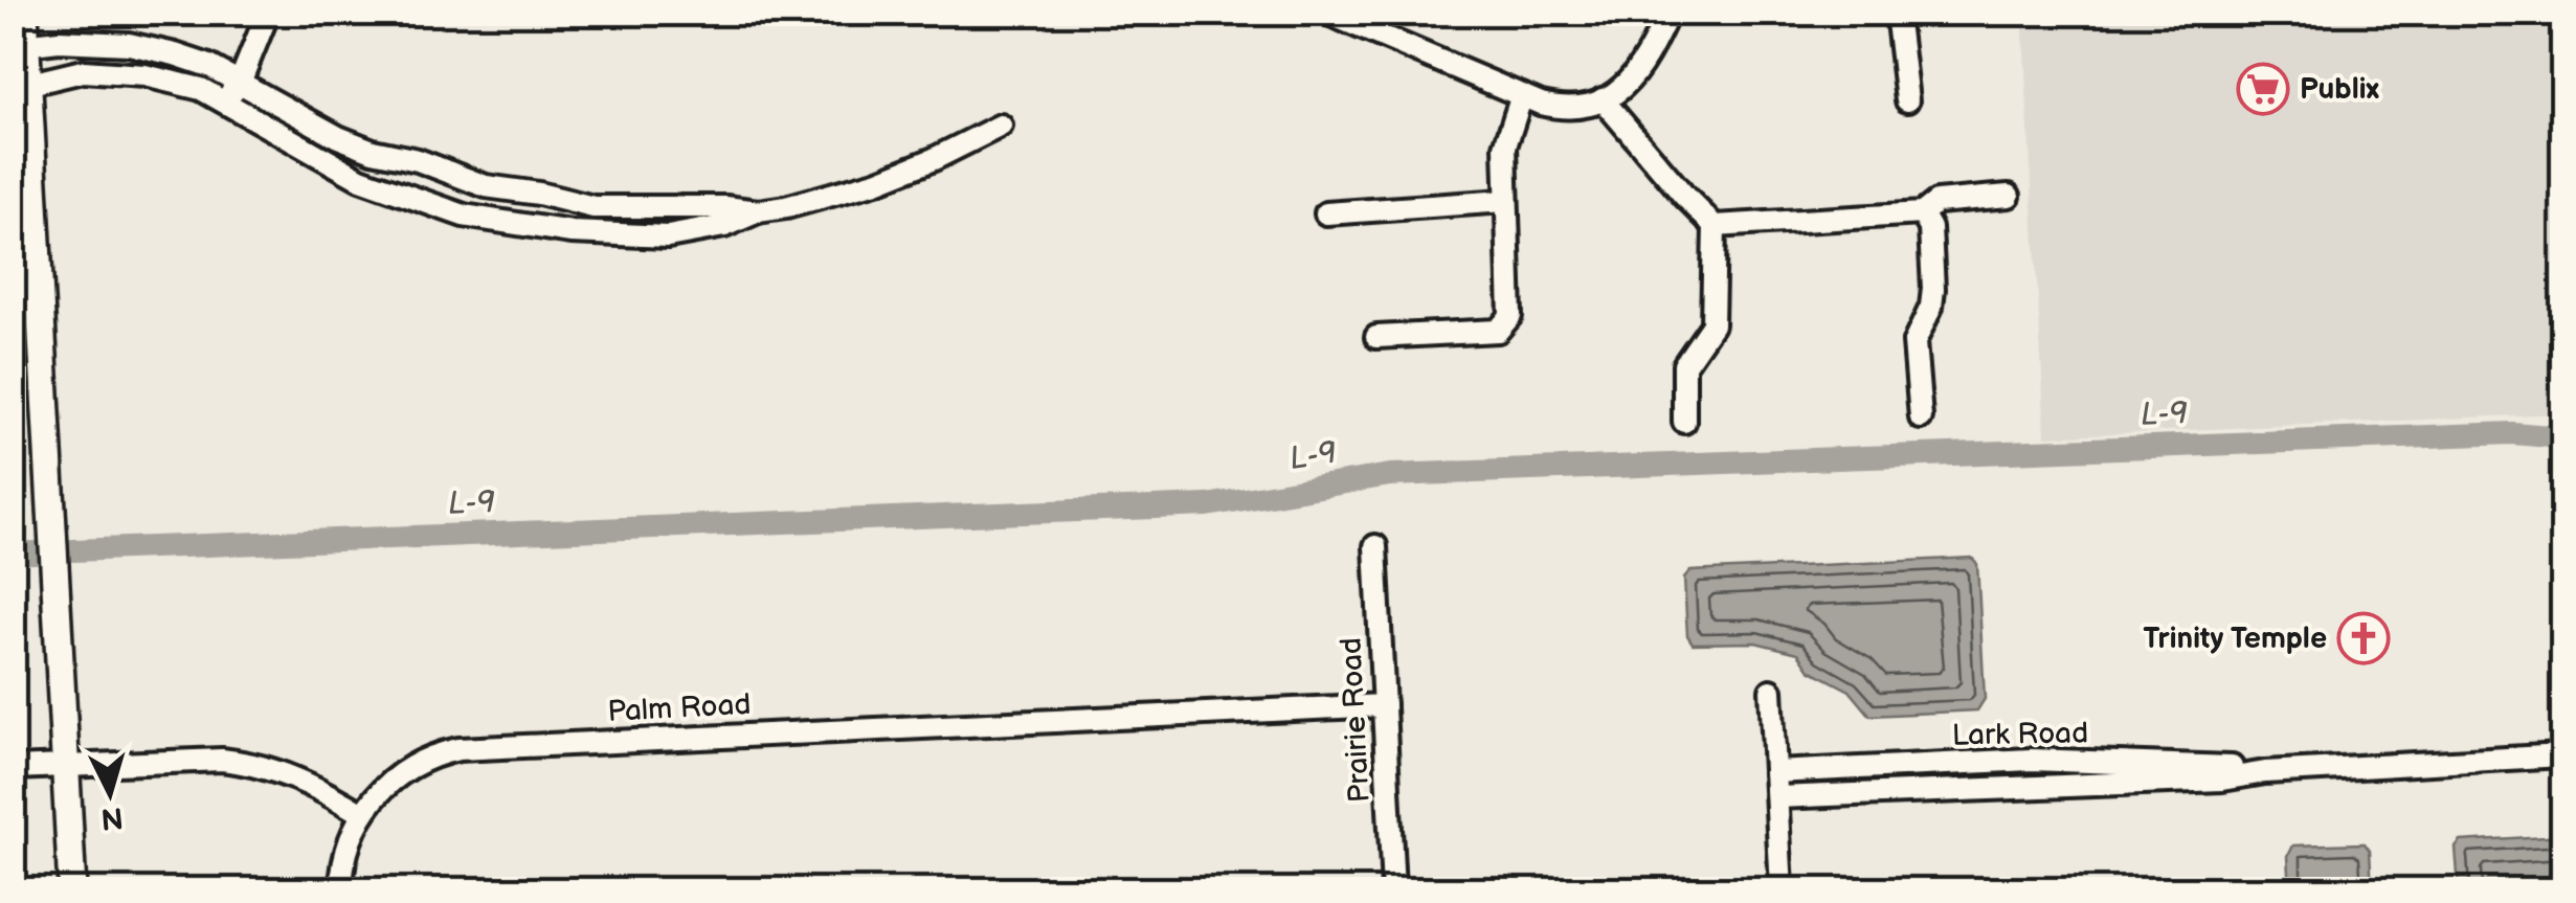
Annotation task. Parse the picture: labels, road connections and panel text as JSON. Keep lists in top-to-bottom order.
{
  "streets": {
    "street": ["Palm Road", "Prairie Road", "Lark Road"]
  },
  "crossings": [
    ["Palm Road", "Prairie Road"]
  ],
  "water": ["L-9"],
  "places": {
    "supermarket": ["Publix"],
    "church": ["Trinity Temple"]
  },
  "north": "bottom"
}
